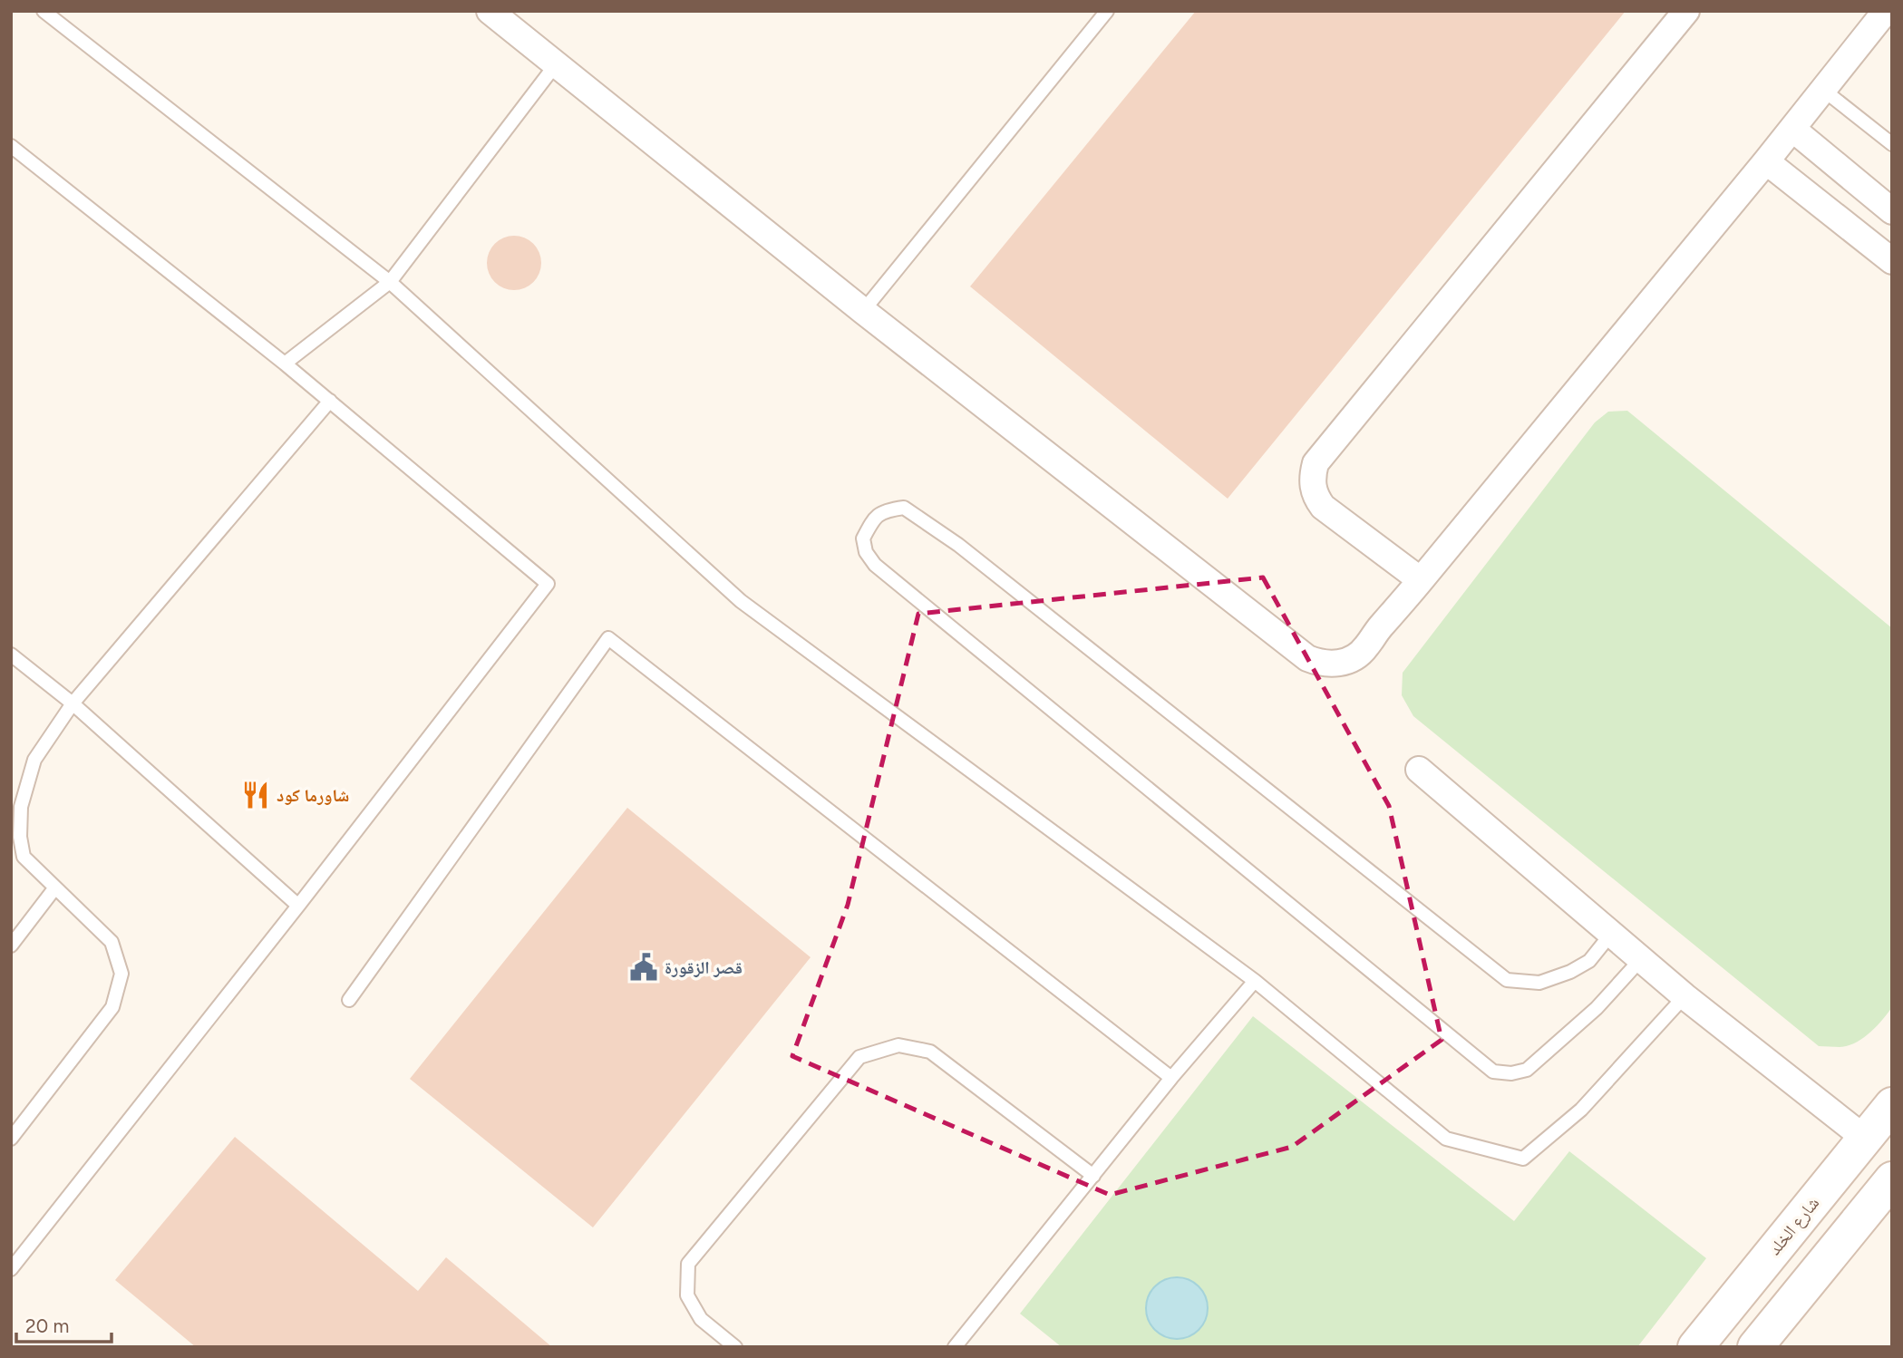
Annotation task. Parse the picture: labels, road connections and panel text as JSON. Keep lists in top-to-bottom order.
{
  "streets": {
    "main road": ["شارع الخلد"]
  },
  "places": {
    "restaurant": ["شاورما كود"],
    "public building": ["قصر الزقورة"]
  },
  "scale_bar": "20 m"
}
